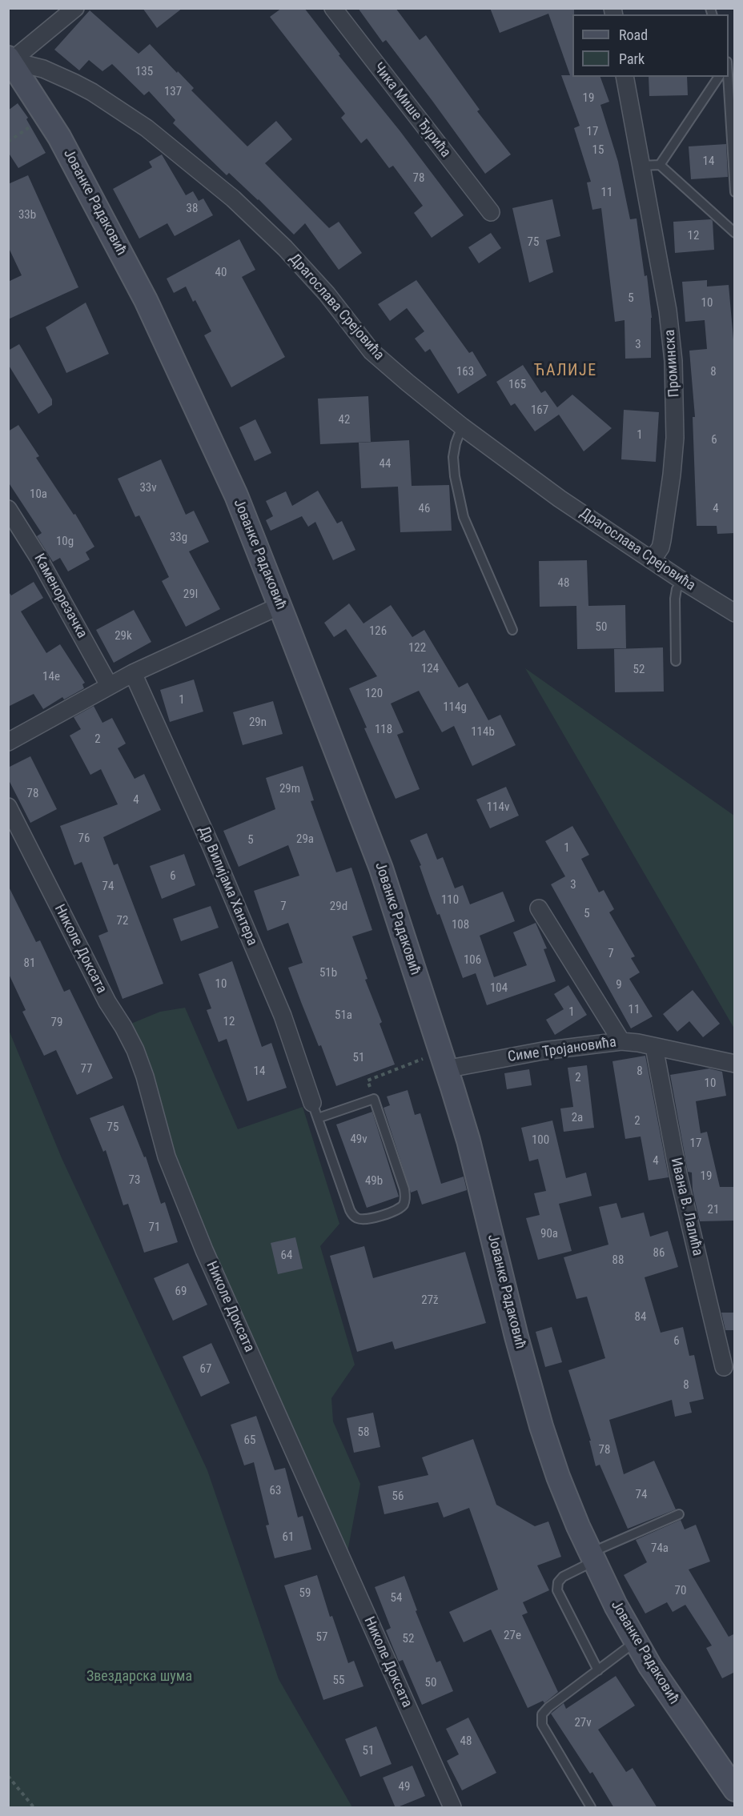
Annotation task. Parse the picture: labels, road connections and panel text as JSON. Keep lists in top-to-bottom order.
{
  "streets": {
    "main road": ["Јованке Радаковић"],
    "street": [
      "Чика Мише Ђурића",
      "Драгослава Срејовића",
      "Проминска",
      "Каменорезачка",
      "Др Вилијама Хантера",
      "Николе Доксата",
      "Симе Тројановића",
      "Ивана В. Лалића"
    ]
  },
  "crossings": [
    ["Јованке Радаковић", "Драгослава Срејовића"],
    ["Јованке Радаковић", "Симе Тројановића"],
    ["Драгослава Срејовића", "Проминска"],
    ["Симе Тројановића", "Ивана В. Лалића"]
  ],
  "districts": ["ЋАЛИЈЕ"],
  "parks": ["Звездарска шума"],
  "house_numbers": [
    "135",
    "137",
    "19",
    "17",
    "15",
    "14",
    "78",
    "11",
    "38",
    "33b",
    "12",
    "75",
    "40",
    "5",
    "10",
    "3",
    "163",
    "8",
    "165",
    "167",
    "42",
    "1",
    "6",
    "44",
    "33v",
    "10a",
    "46",
    "4",
    "33g",
    "10g",
    "48",
    "29l",
    "50",
    "126",
    "29k",
    "122",
    "124",
    "52",
    "14e",
    "120",
    "1",
    "114g",
    "29n",
    "118",
    "114b",
    "2",
    "29m",
    "78",
    "4",
    "114v",
    "76",
    "29a",
    "5",
    "1",
    "6",
    "3",
    "74",
    "110",
    "7",
    "29d",
    "5",
    "72",
    "108",
    "7",
    "106",
    "81",
    "51b",
    "10",
    "9",
    "104",
    "11",
    "1",
    "51a",
    "12",
    "79",
    "51",
    "77",
    "14",
    "8",
    "2",
    "10",
    "2a",
    "2",
    "75",
    "49v",
    "100",
    "17",
    "4",
    "19",
    "73",
    "49b",
    "21",
    "71",
    "90a",
    "86",
    "64",
    "88",
    "69",
    "27ž",
    "84",
    "6",
    "67",
    "8",
    "58",
    "65",
    "78",
    "63",
    "74",
    "56",
    "61",
    "74a",
    "70",
    "59",
    "54",
    "27e",
    "57",
    "52",
    "55",
    "50",
    "27v",
    "48",
    "51",
    "49"
  ],
  "legend": ["Road", "Park"]
}
